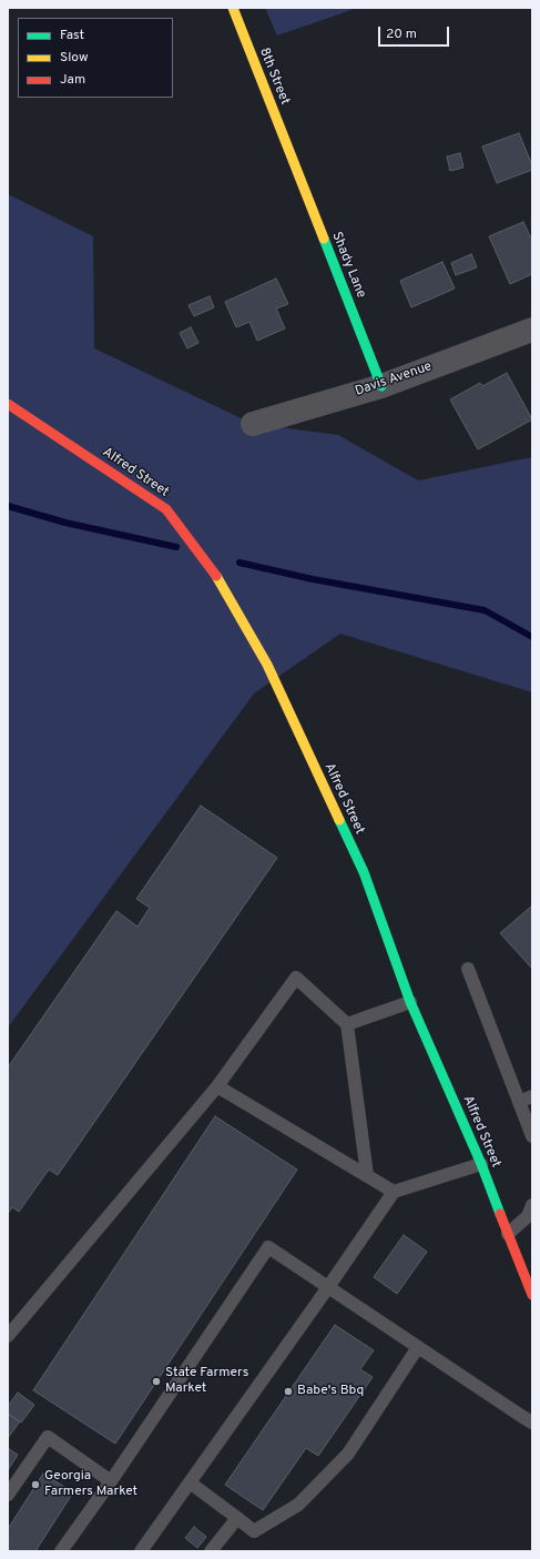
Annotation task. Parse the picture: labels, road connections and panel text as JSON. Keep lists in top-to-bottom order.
{
  "streets": {
    "street": [
      "8th Street",
      "Shady Lane",
      "Davis Avenue",
      "Alfred Street"
    ]
  },
  "crossings": [
    ["8th Street", "Shady Lane"],
    ["Shady Lane", "Davis Avenue"]
  ],
  "places": ["State Farmers Market", "Babe's Bbq", "Georgia Farmers Market"],
  "legend": ["Fast", "Slow", "Jam"],
  "scale_bar": "20 m"
}
